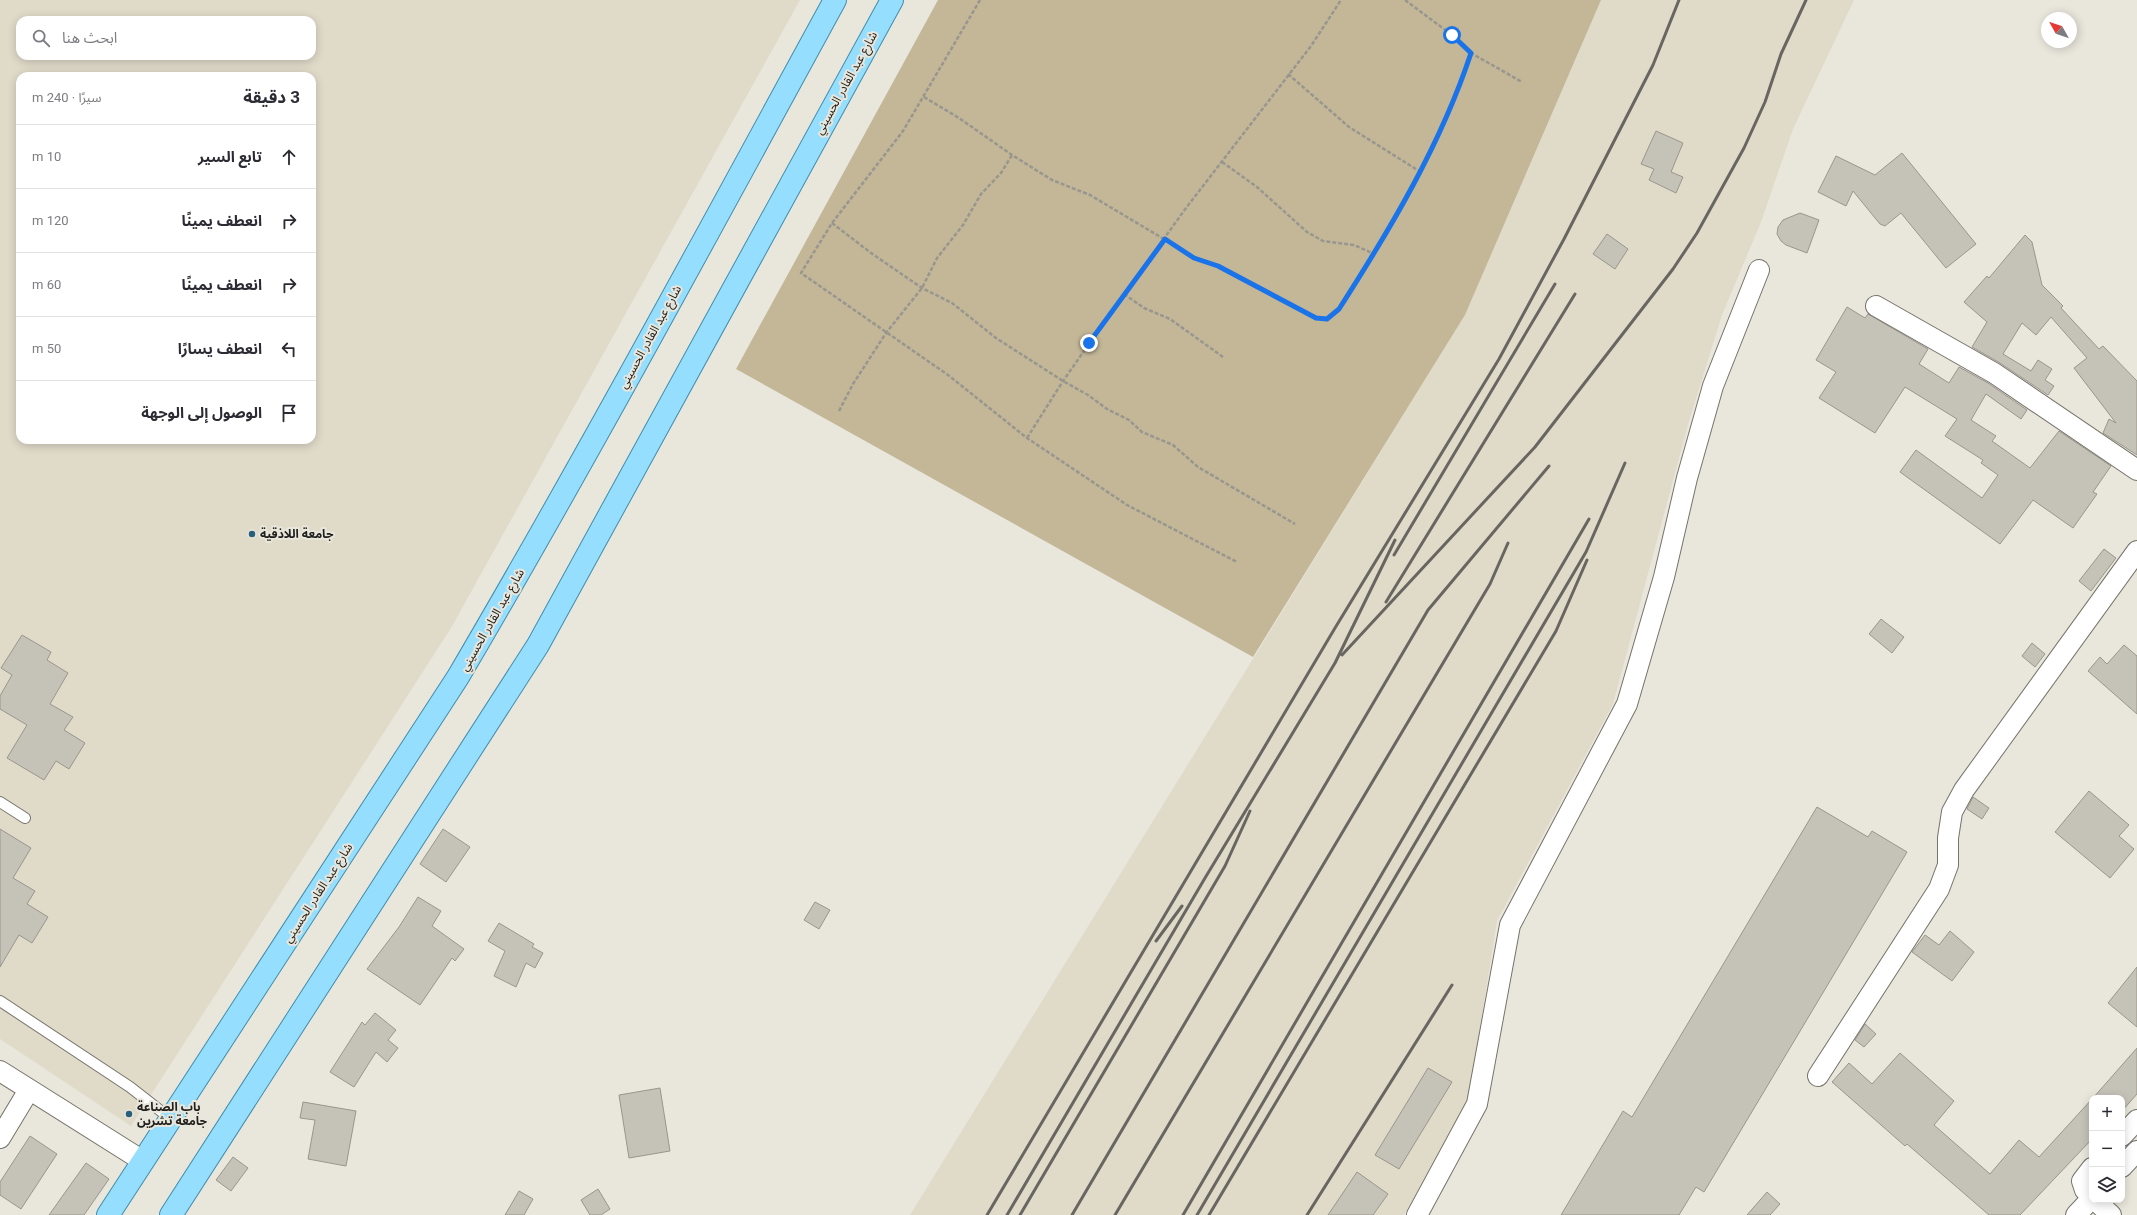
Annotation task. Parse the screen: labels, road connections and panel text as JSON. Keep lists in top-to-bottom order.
{
  "streets": {
    "main road": ["شارع عبد القادر الحسيني"]
  },
  "places": ["جامعة اللاذقية", "باب الصناعة جامعة تشرين"],
  "north": "top left",
  "page": {
    "search": "ابحث هنا",
    "heading": ["3 دقيقة", "سيرًا · 240 m"],
    "list": [
      ["تابع السير", "10 m"],
      ["انعطف يمينًا", "120 m"],
      ["انعطف يمينًا", "60 m"],
      ["انعطف يسارًا", "50 m"],
      "الوصول إلى الوجهة"
    ],
    "map_buttons": ["+", "−"]
  }
}
